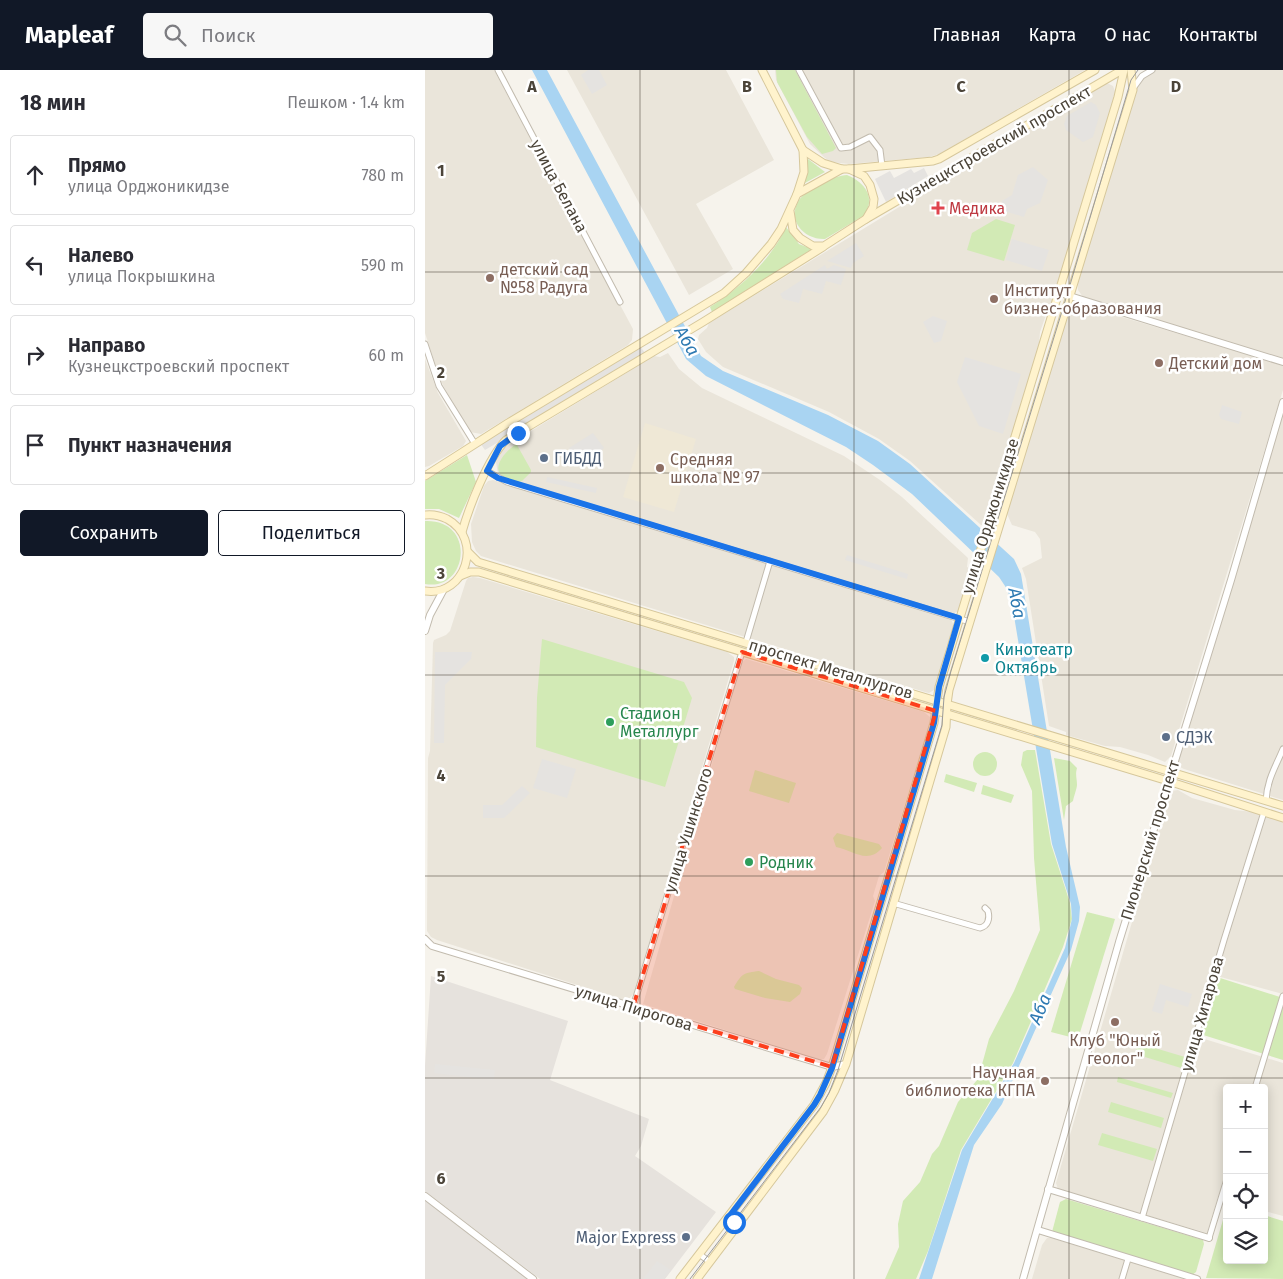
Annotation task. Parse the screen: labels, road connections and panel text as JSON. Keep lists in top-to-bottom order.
{
  "streets": {
    "main road": ["Кузнецкстроевский проспект", "улица Орджоникидзе", "проспект Металлургов"],
    "street": [
      "улица Белана",
      "улица Ушинского",
      "Пионерский проспект",
      "улица Пирогова",
      "улица Хитарова"
    ]
  },
  "crossings": [
    ["Кузнецкстроевский проспект", "улица Орджоникидзе"],
    ["улица Орджоникидзе", "проспект Металлургов"],
    ["улица Орджоникидзе", "улица Пирогова"],
    ["проспект Металлургов", "улица Ушинского"],
    ["проспект Металлургов", "Пионерский проспект"],
    ["проспект Металлургов", "улица Хитарова"],
    ["улица Ушинского", "улица Пирогова"]
  ],
  "water": ["Аба"],
  "places": {
    "health": ["Медика"],
    "other": [
      "детский сад №58 Радуга",
      "Институт бизнес-образования",
      "Детский дом",
      "ГИБДД",
      "Средняя школа № 97",
      "Кинотеатр Октябрь",
      "Стадион Металлург",
      "СДЭК",
      "Родник",
      "Клуб \"Юный геолог\"",
      "Научная библиотека КГПА",
      "Major Express"
    ]
  },
  "page": {
    "header": "Mapleaf",
    "search": "Поиск",
    "nav": [
      "Главная",
      "Карта",
      "О нас",
      "Контакты"
    ],
    "heading": ["18 мин", "Пешком · 1.4 km"],
    "list": [
      ["Прямо", "улица Орджоникидзе", "780 m"],
      ["Налево", "улица Покрышкина", "590 m"],
      ["Направо", "Кузнецкстроевский проспект", "60 m"],
      "Пункт назначения"
    ],
    "buttons": ["Сохранить", "Поделиться"],
    "map_buttons": ["+", "−"]
  },
  "grid": {
    "columns": [
      "A",
      "B",
      "C",
      "D"
    ],
    "rows": [
      "1",
      "2",
      "3",
      "4",
      "5",
      "6"
    ]
  }
}
